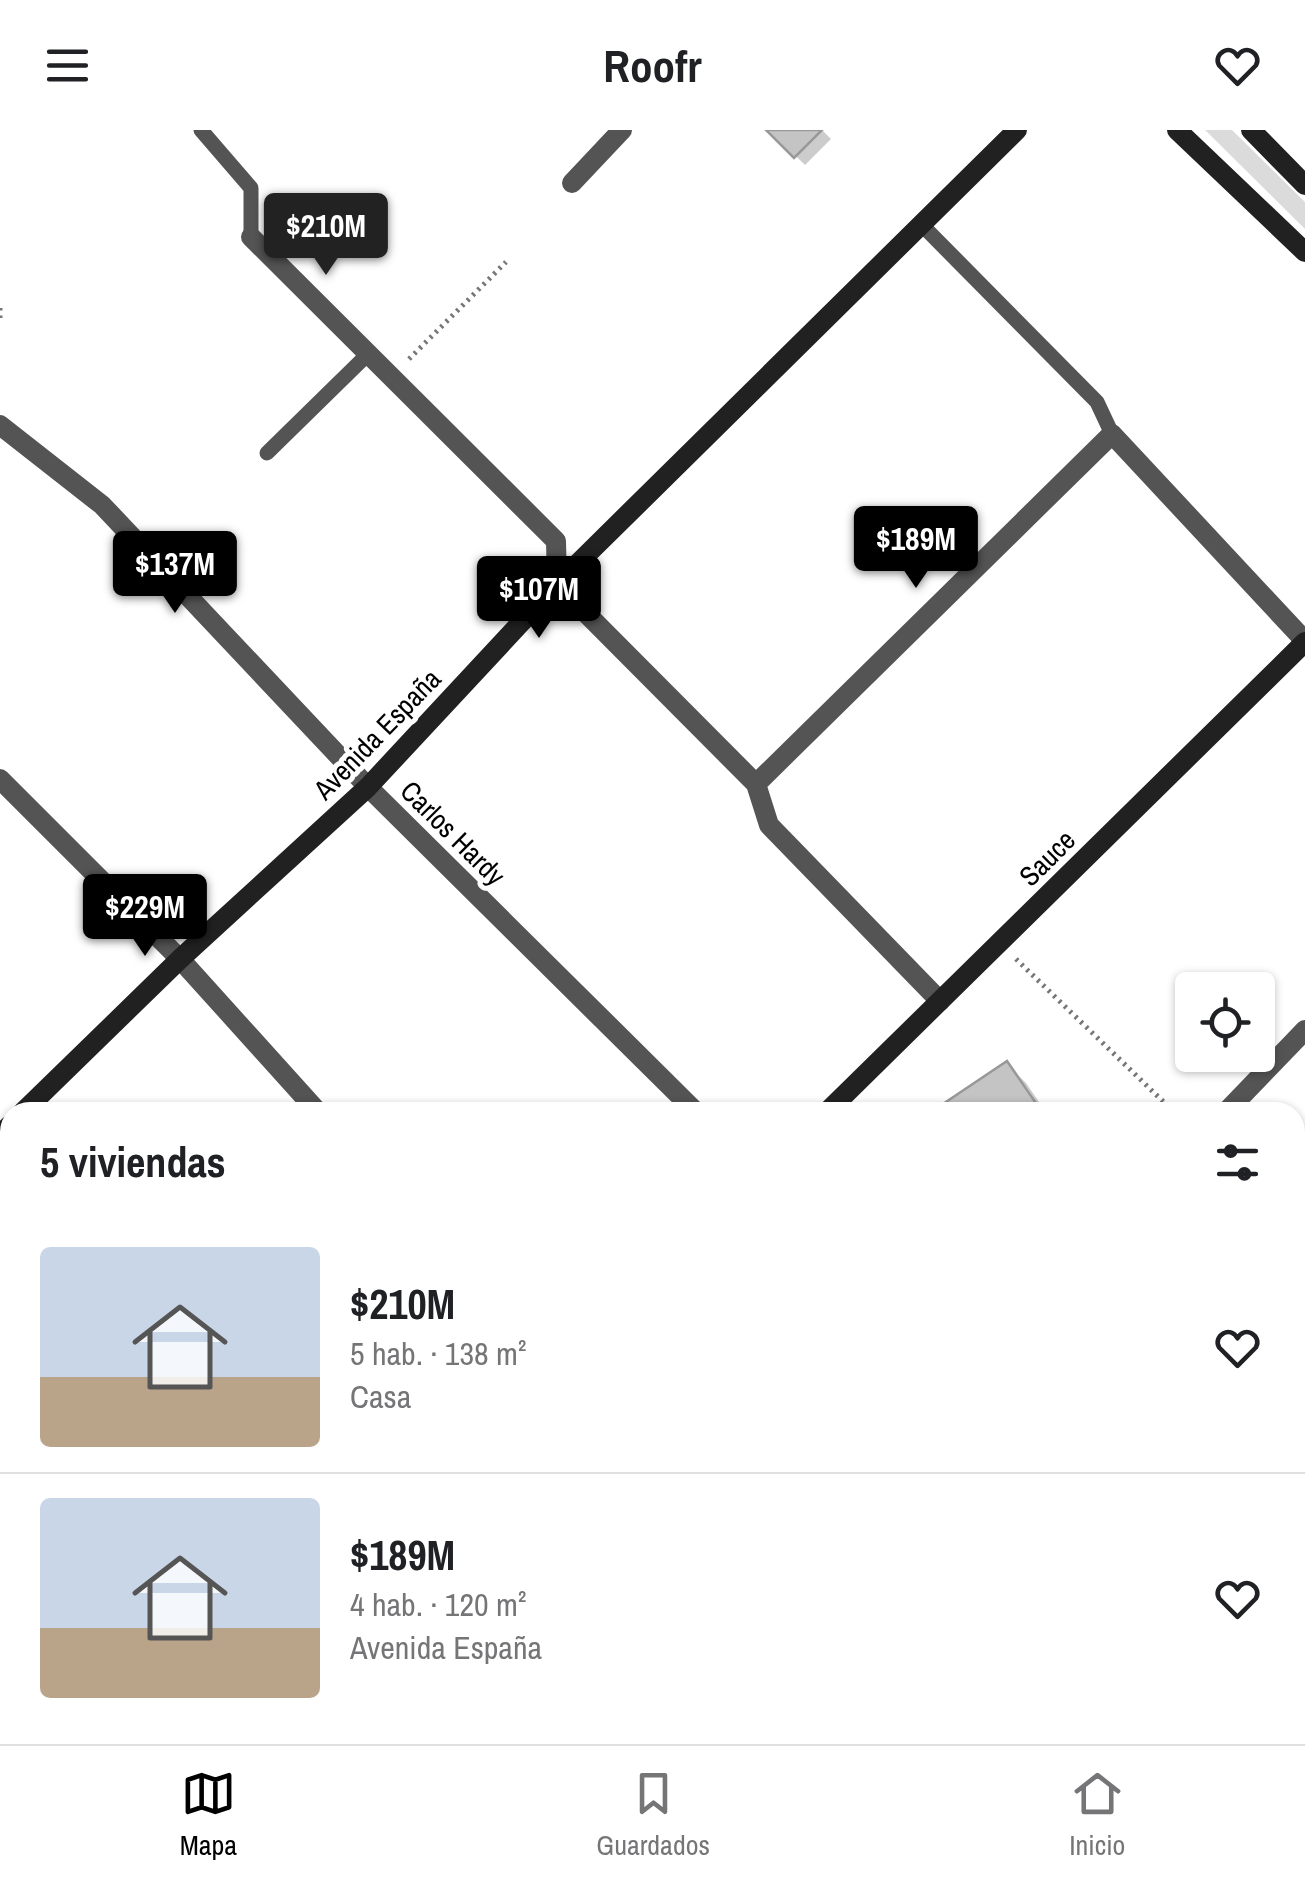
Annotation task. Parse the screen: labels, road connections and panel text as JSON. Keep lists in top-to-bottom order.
{
  "streets": {
    "main road": ["Avenida España", "Sauce"],
    "street": ["Carlos Hardy"]
  },
  "crossings": [
    ["Avenida España", "Carlos Hardy"]
  ],
  "page": {
    "header": "Roofr",
    "price": [
      "$210M",
      "$189M",
      "$137M",
      "$107M",
      "$229M"
    ],
    "heading": "5 viviendas",
    "list": [
      {
        "name": "$210M",
        "note": "5 hab. · 138 m² · Casa"
      },
      {
        "name": "$189M",
        "note": "4 hab. · 120 m² · Avenida España"
      }
    ],
    "tabs": ["Mapa", "Guardados", "Inicio"]
  }
}
